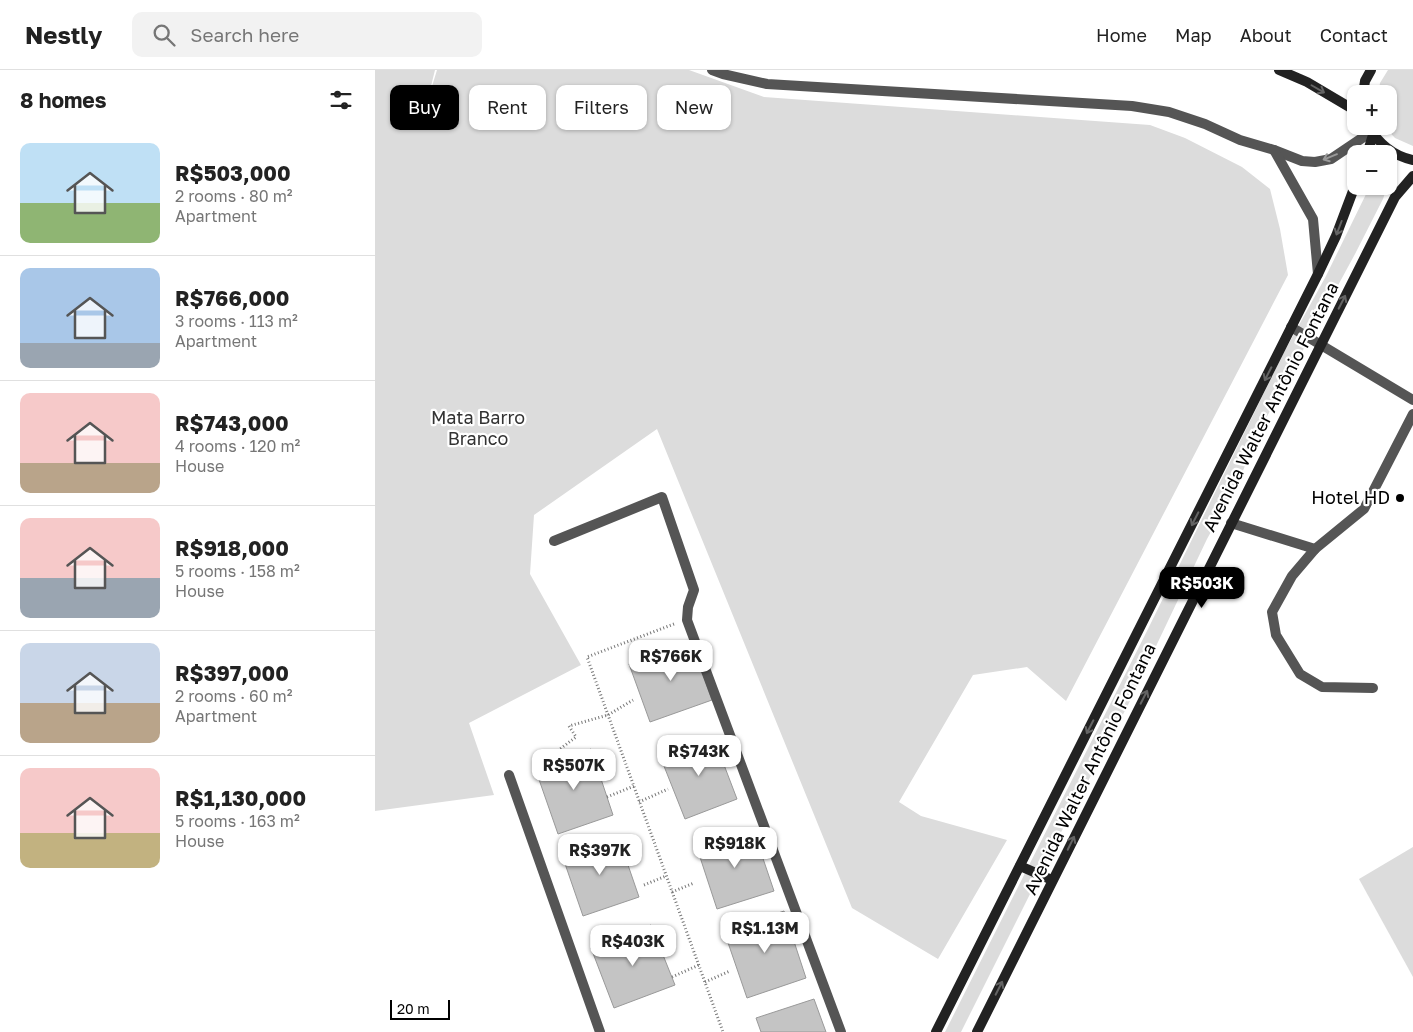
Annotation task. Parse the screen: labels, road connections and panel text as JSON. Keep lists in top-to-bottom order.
{
  "streets": {
    "main road": ["Avenida Walter Antônio Fontana"]
  },
  "parks": ["Mata Barro Branco"],
  "places": ["Hotel HD"],
  "scale_bar": "20 m",
  "page": {
    "header": "Nestly",
    "search": "Search here",
    "nav": [
      "Home",
      "Map",
      "About",
      "Contact"
    ],
    "heading": "8 homes",
    "map_buttons": ["+", "−"],
    "chip": [
      "Buy",
      "Rent",
      "Filters",
      "New"
    ],
    "list": [
      {
        "name": "R$503,000",
        "note": "2 rooms · 80 m² · Apartment"
      },
      {
        "name": "R$766,000",
        "note": "3 rooms · 113 m² · Apartment"
      },
      {
        "name": "R$743,000",
        "note": "4 rooms · 120 m² · House"
      },
      {
        "name": "R$918,000",
        "note": "5 rooms · 158 m² · House"
      },
      {
        "name": "R$397,000",
        "note": "2 rooms · 60 m² · Apartment"
      },
      {
        "name": "R$1,130,000",
        "note": "5 rooms · 163 m² · House"
      }
    ],
    "price": [
      "R$503K",
      "R$766K",
      "R$743K",
      "R$507K",
      "R$918K",
      "R$397K",
      "R$1.13M",
      "R$403K"
    ],
    "scale": "20 m"
  }
}
